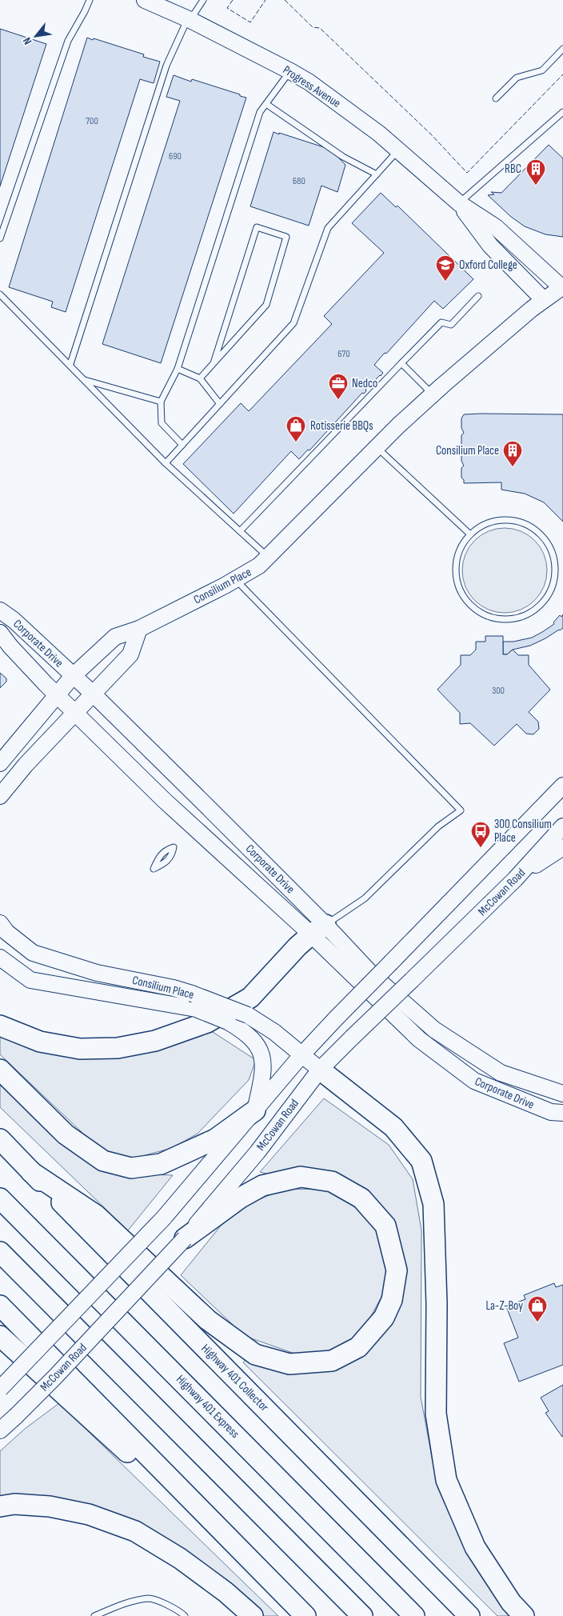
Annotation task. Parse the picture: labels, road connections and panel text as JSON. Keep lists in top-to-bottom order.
{
  "streets": {
    "highway": ["Highway 401 Collector", "Highway 401 Express"],
    "street": [
      "Progress Avenue",
      "Consilium Place",
      "Corporate Drive",
      "McCowan Road"
    ]
  },
  "crossings": [
    ["Progress Avenue", "Consilium Place"],
    ["Consilium Place", "Corporate Drive"],
    ["Consilium Place", "McCowan Road"]
  ],
  "places": {
    "building": ["RBC", "Consilium Place"],
    "school or university": ["Oxford College"],
    "office": ["Nedco"],
    "shop": ["Rotisserie BBQs", "La-Z-Boy"],
    "bus stop": ["300 Consilium Place"]
  },
  "house_numbers": [
    "700",
    "690",
    "680",
    "670",
    "300"
  ],
  "north": "bottom left"
}
